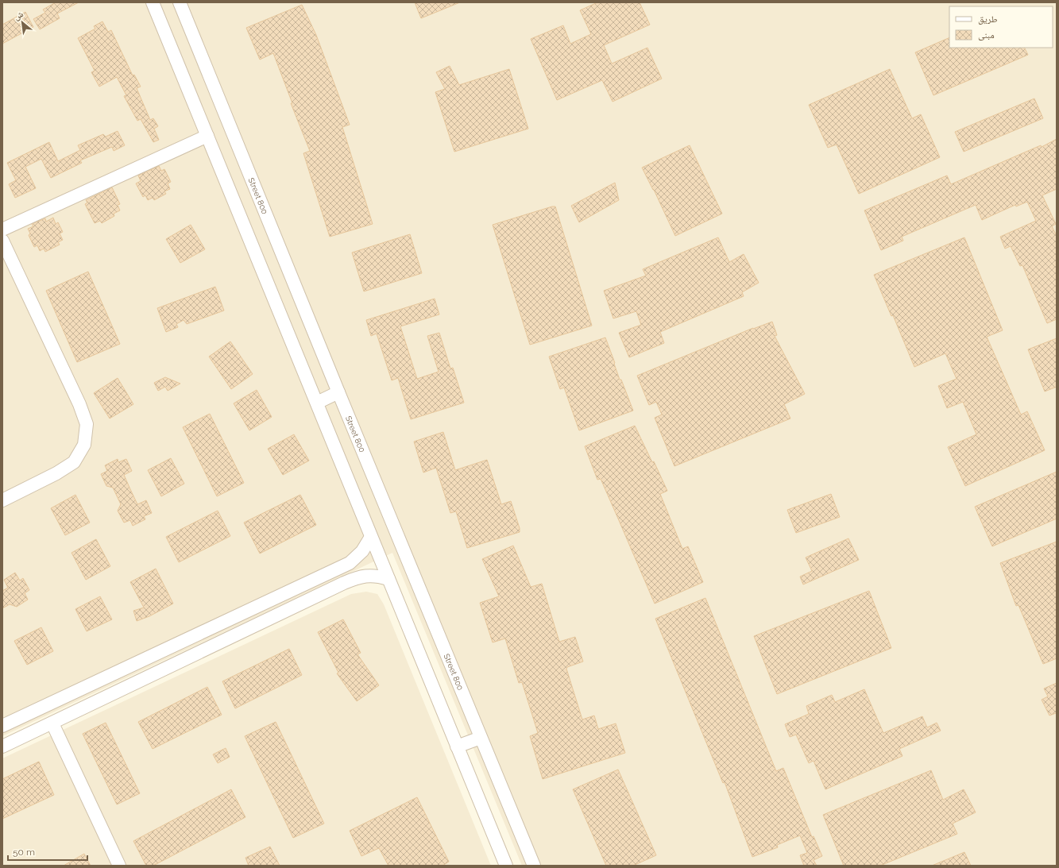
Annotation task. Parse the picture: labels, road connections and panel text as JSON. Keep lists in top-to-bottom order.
{
  "streets": {
    "street": ["Street 800"]
  },
  "legend": ["طريق", "مبنى"],
  "scale_bar": "50 m",
  "north": "top left"
}
